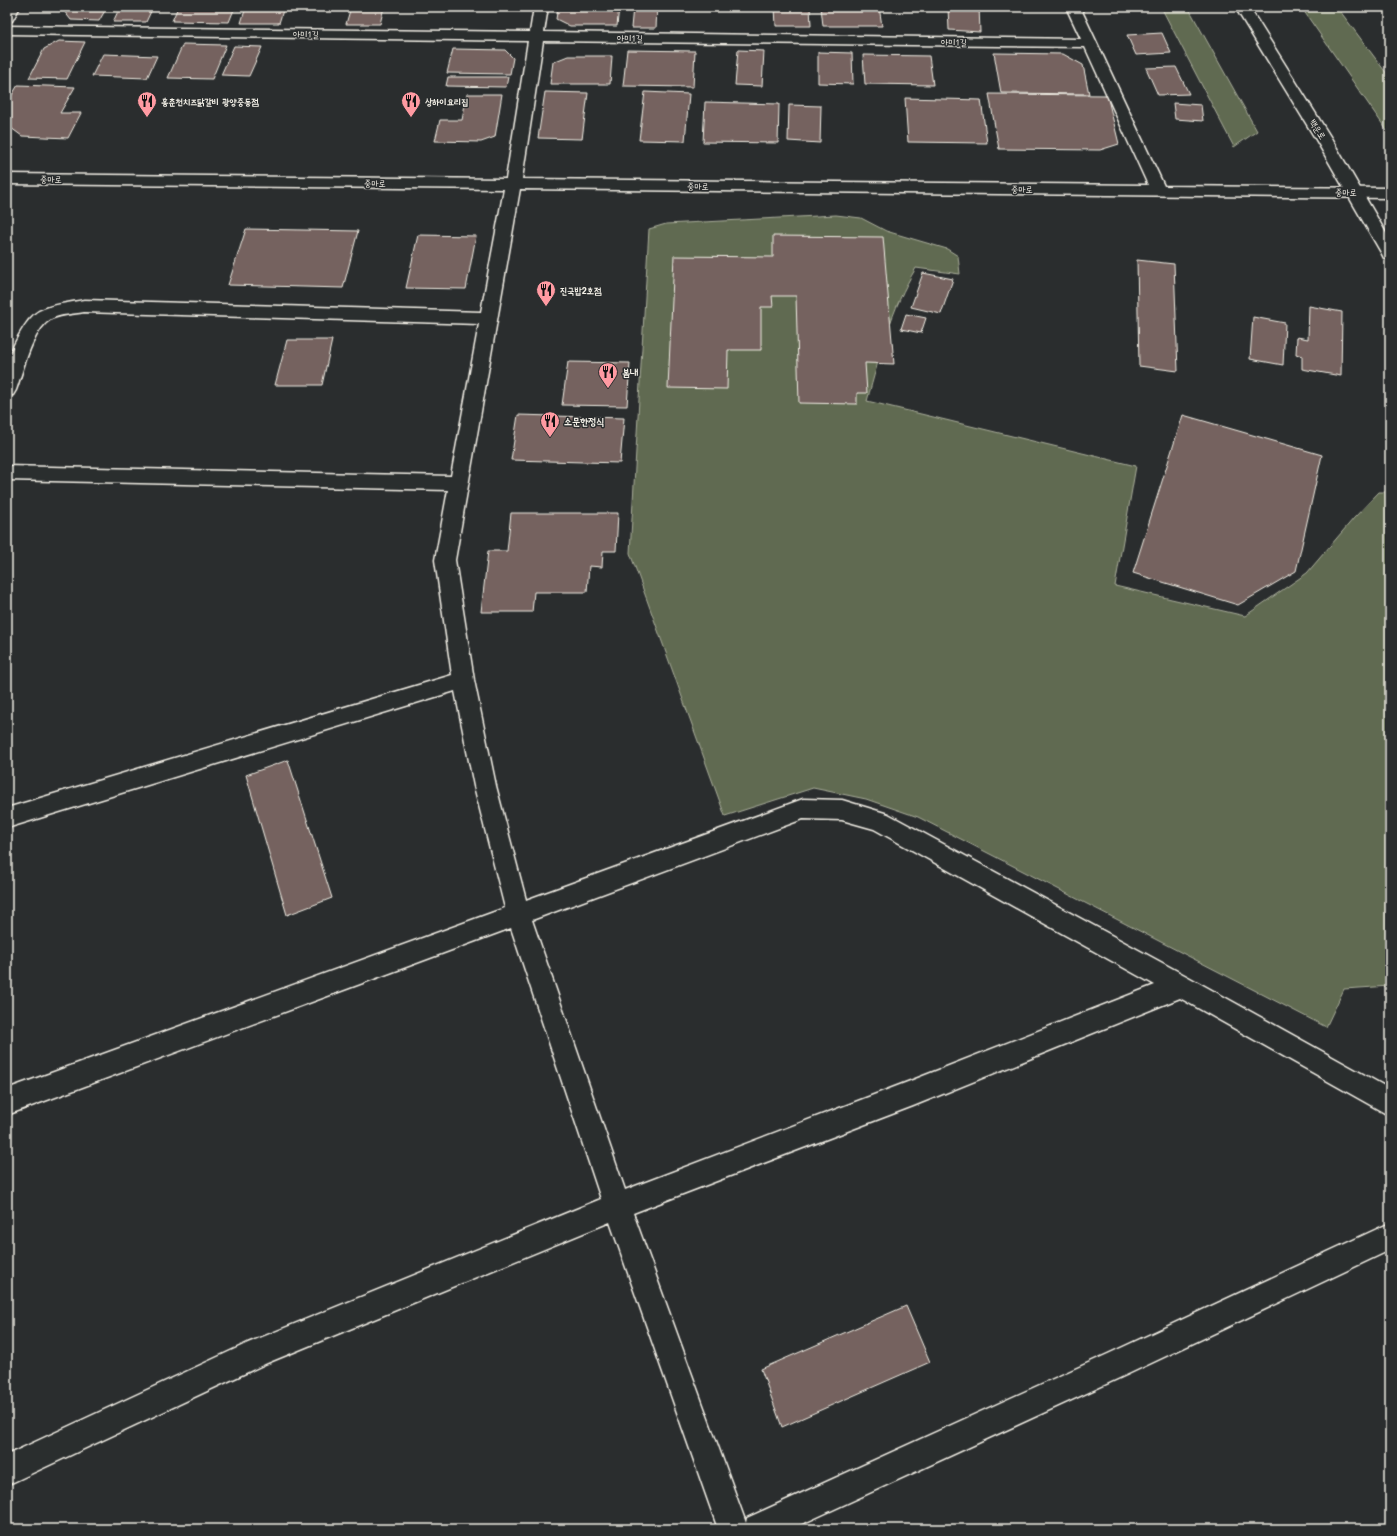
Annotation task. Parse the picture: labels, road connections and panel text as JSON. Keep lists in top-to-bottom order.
{
  "streets": {
    "street": ["아미1길", "백운로", "중마로"]
  },
  "crossings": [
    ["백운로", "중마로"]
  ],
  "places": {
    "restaurant": [
      "홍춘천치즈닭갈비 광양중동점",
      "상하이요리집",
      "진국밥2호점",
      "봄내",
      "소문한정식"
    ]
  }
}
